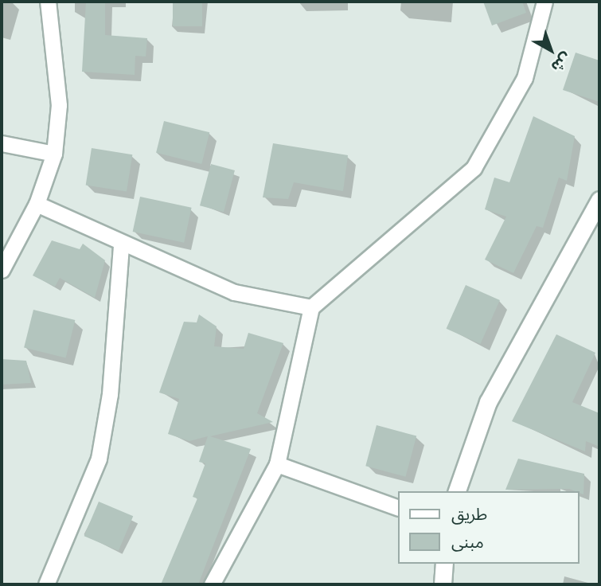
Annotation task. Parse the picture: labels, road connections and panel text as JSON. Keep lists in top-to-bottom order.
{
  "legend": ["طريق", "مبنى"],
  "north": "bottom right"
}
